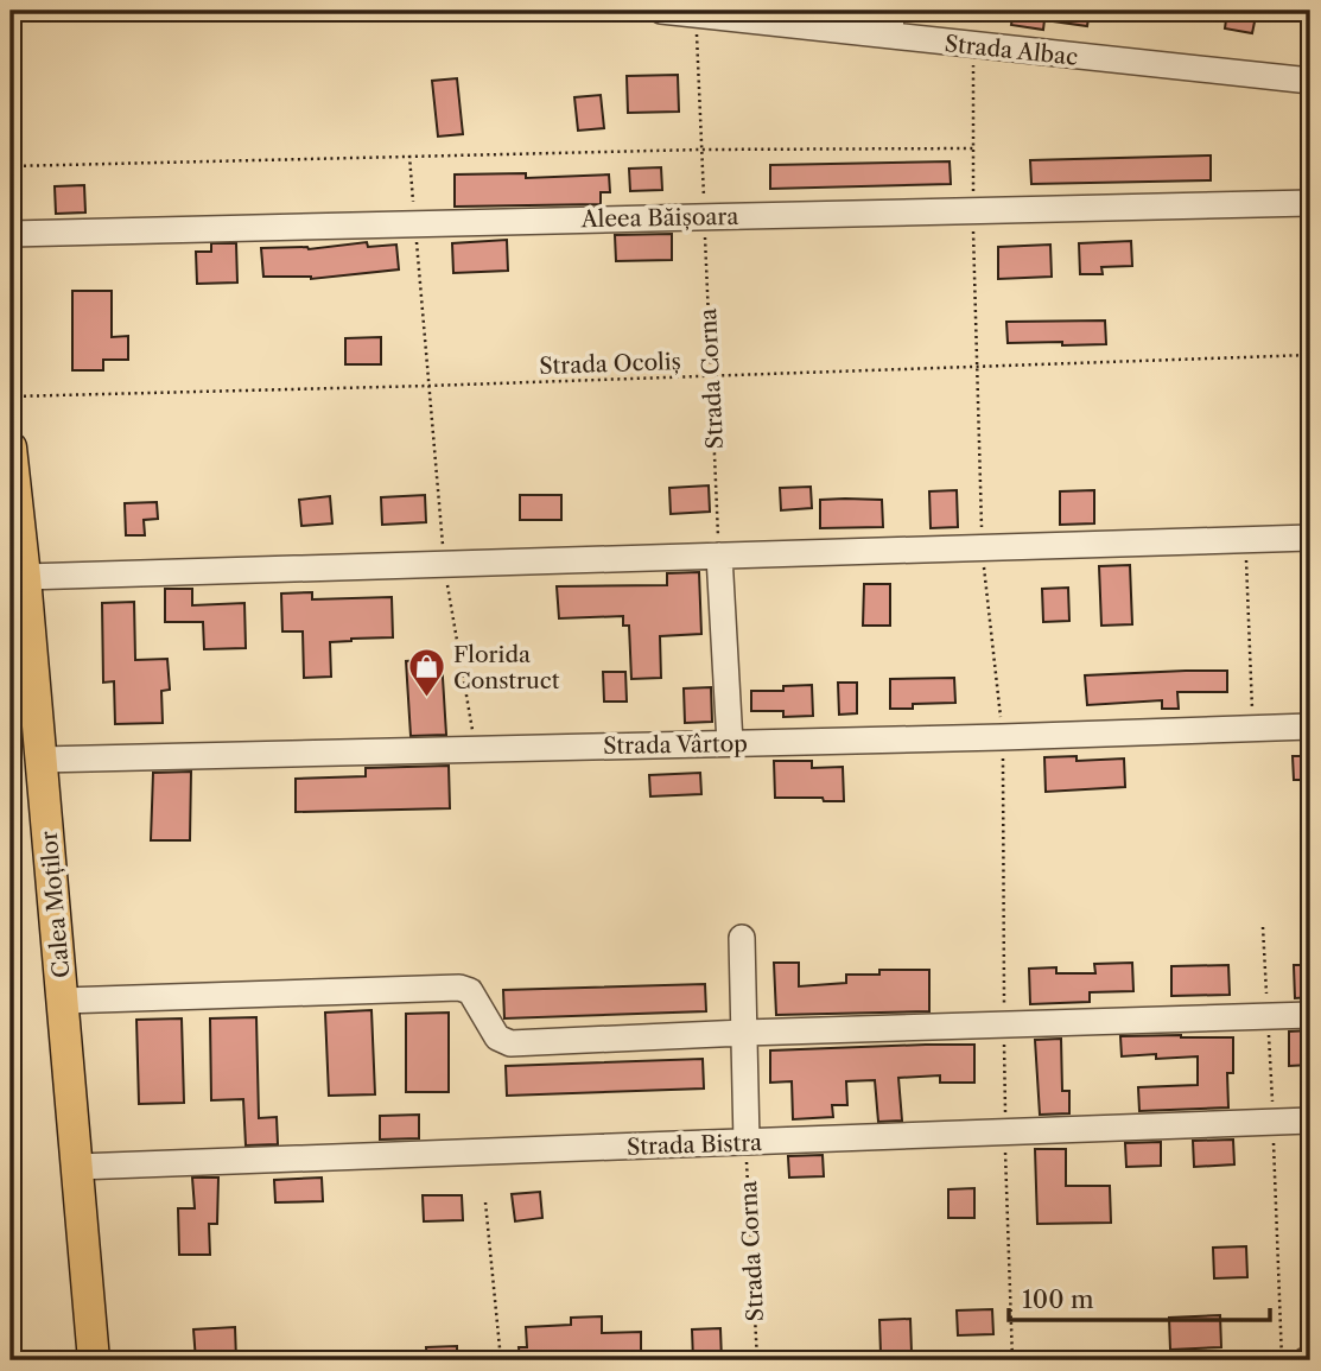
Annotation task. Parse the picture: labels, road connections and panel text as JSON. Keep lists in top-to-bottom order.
{
  "streets": {
    "main road": ["Calea Moților"],
    "street": [
      "Strada Albac",
      "Aleea Băișoara",
      "Strada Vârtop",
      "Strada Bistra"
    ],
    "path": ["Strada Ocoliș", "Strada Corna"]
  },
  "crossings": [
    ["Strada Albac", "Strada Corna"],
    ["Aleea Băișoara", "Strada Corna"],
    ["Strada Ocoliș", "Strada Corna"],
    ["Strada Corna", "Strada Bistra"],
    ["Strada Vârtop", "Calea Moților"],
    ["Calea Moților", "Strada Bistra"]
  ],
  "places": {
    "shop": ["Florida Construct"]
  },
  "scale_bar": "100 m"
}
